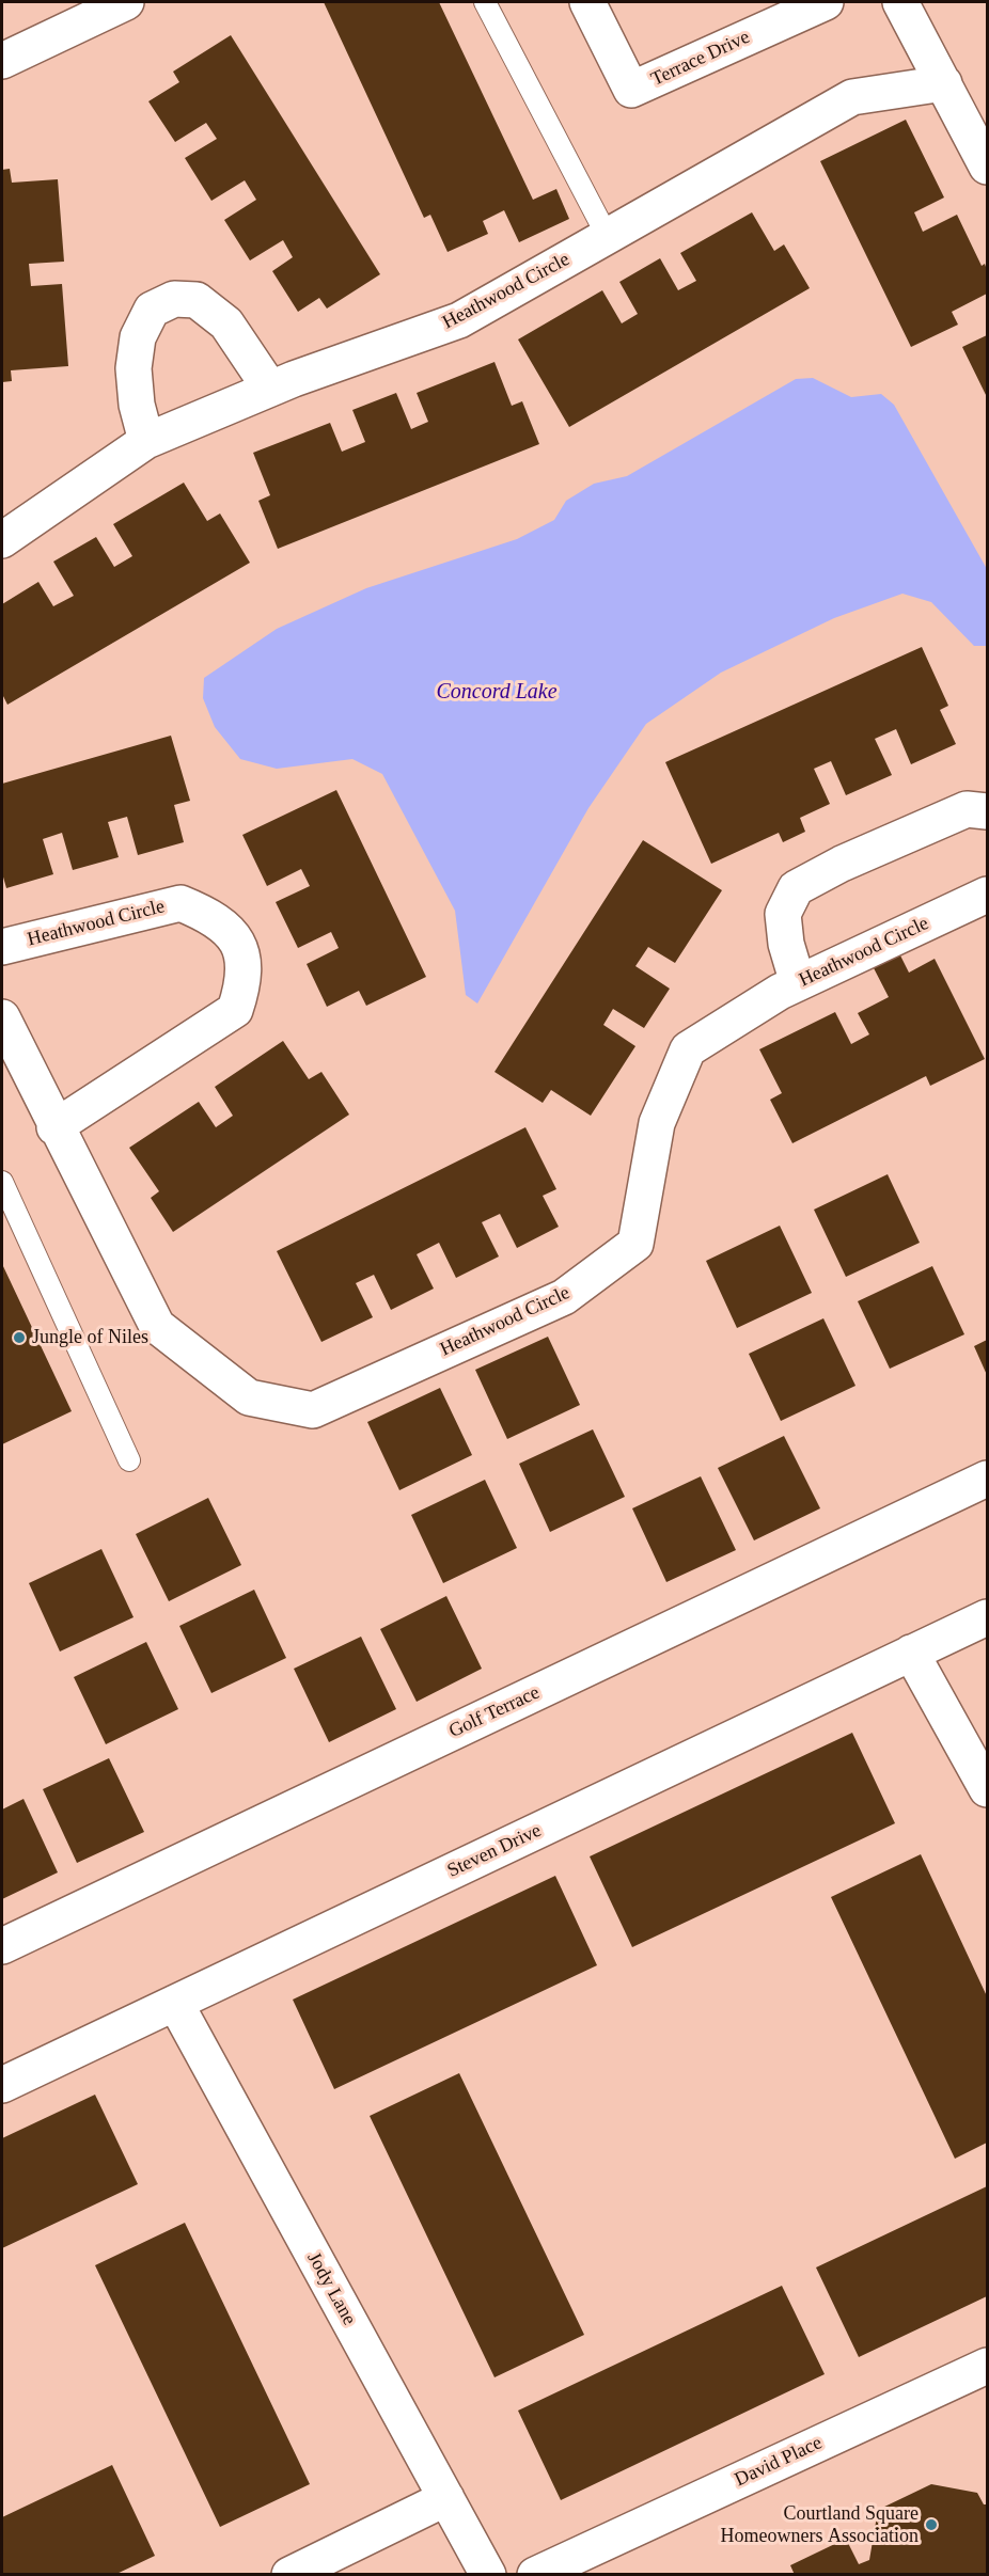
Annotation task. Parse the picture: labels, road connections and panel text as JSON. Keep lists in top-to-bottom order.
{
  "streets": {
    "street": [
      "Terrace Drive",
      "Heathwood Circle",
      "Golf Terrace",
      "Steven Drive",
      "Jody Lane",
      "David Place"
    ]
  },
  "crossings": [
    ["Steven Drive", "Jody Lane"]
  ],
  "water": ["Concord Lake"],
  "places": ["Jungle of Niles", "Courtland Square Homeowners Association"]
}
